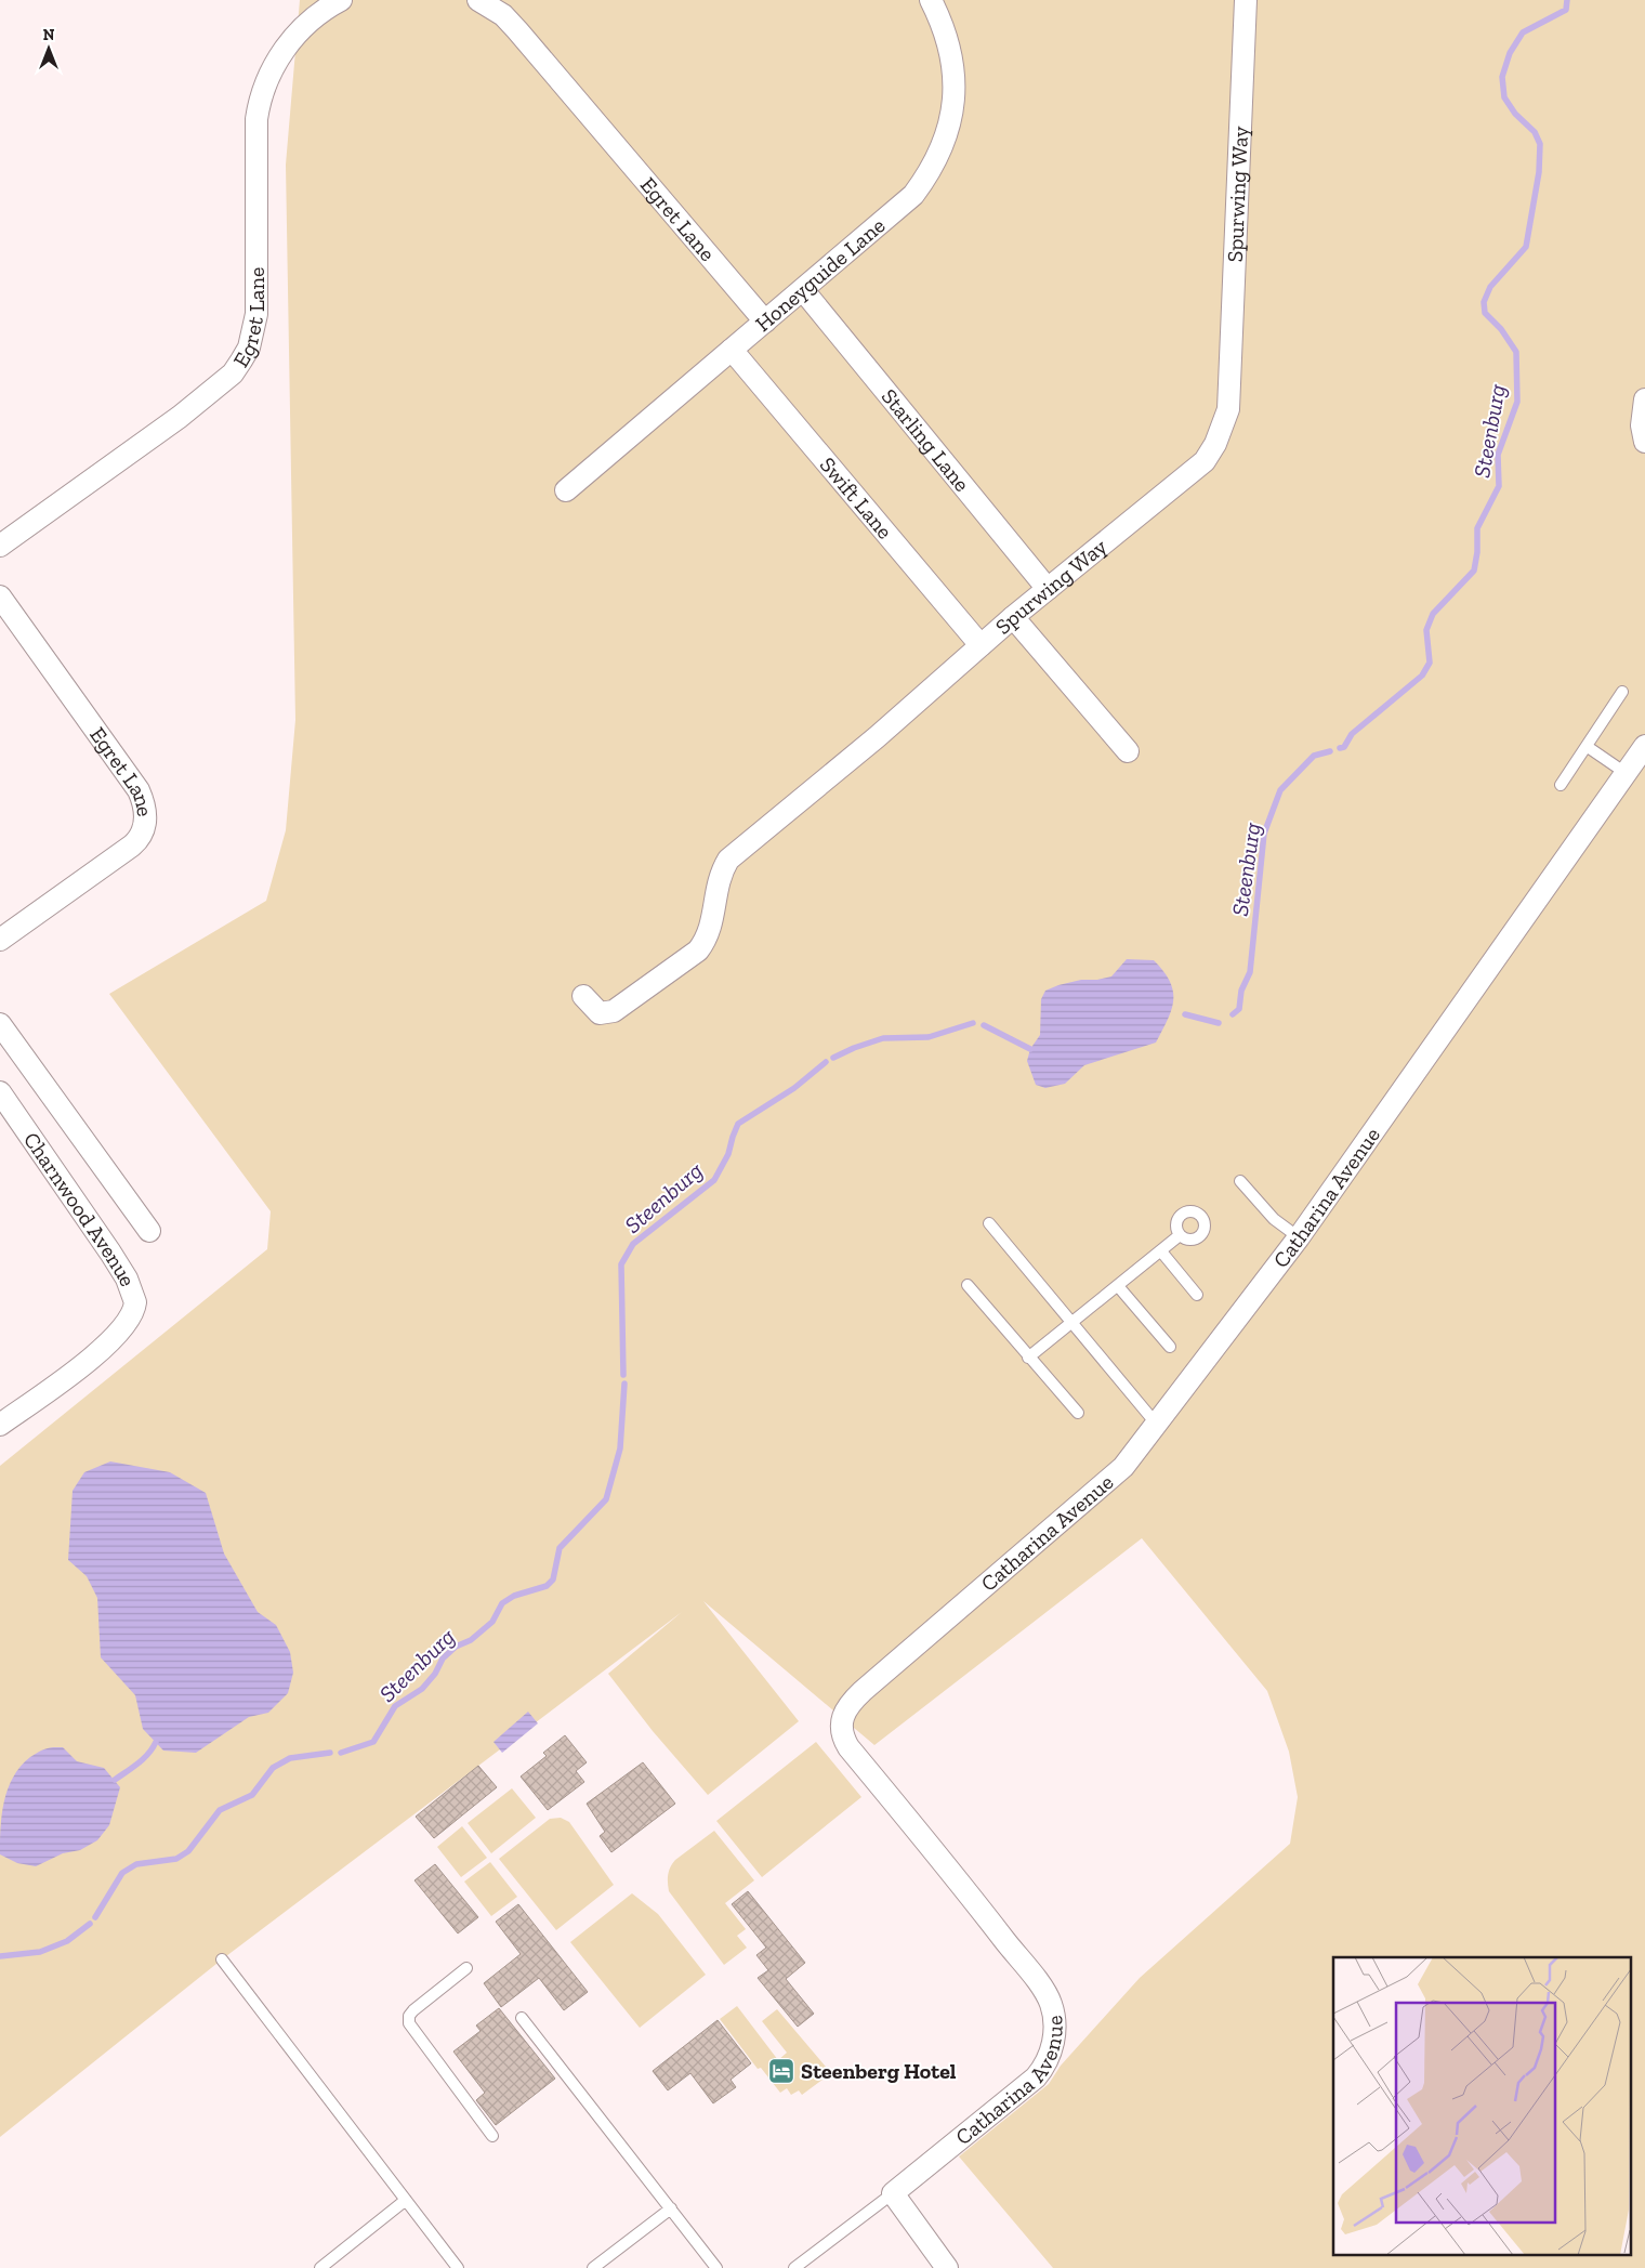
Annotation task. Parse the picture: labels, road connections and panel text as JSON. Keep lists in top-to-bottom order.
{
  "streets": {
    "street": [
      "Spurwing Way",
      "Egret Lane",
      "Honeyguide Lane",
      "Starling Lane",
      "Swift Lane",
      "Catharina Avenue",
      "Charnwood Avenue"
    ]
  },
  "crossings": [
    ["Spurwing Way", "Starling Lane"],
    ["Spurwing Way", "Swift Lane"],
    ["Egret Lane", "Honeyguide Lane"],
    ["Honeyguide Lane", "Starling Lane"],
    ["Honeyguide Lane", "Swift Lane"]
  ],
  "water": ["Steenburg"],
  "places": {
    "hotel": ["Steenberg Hotel"]
  },
  "north": "top"
}
